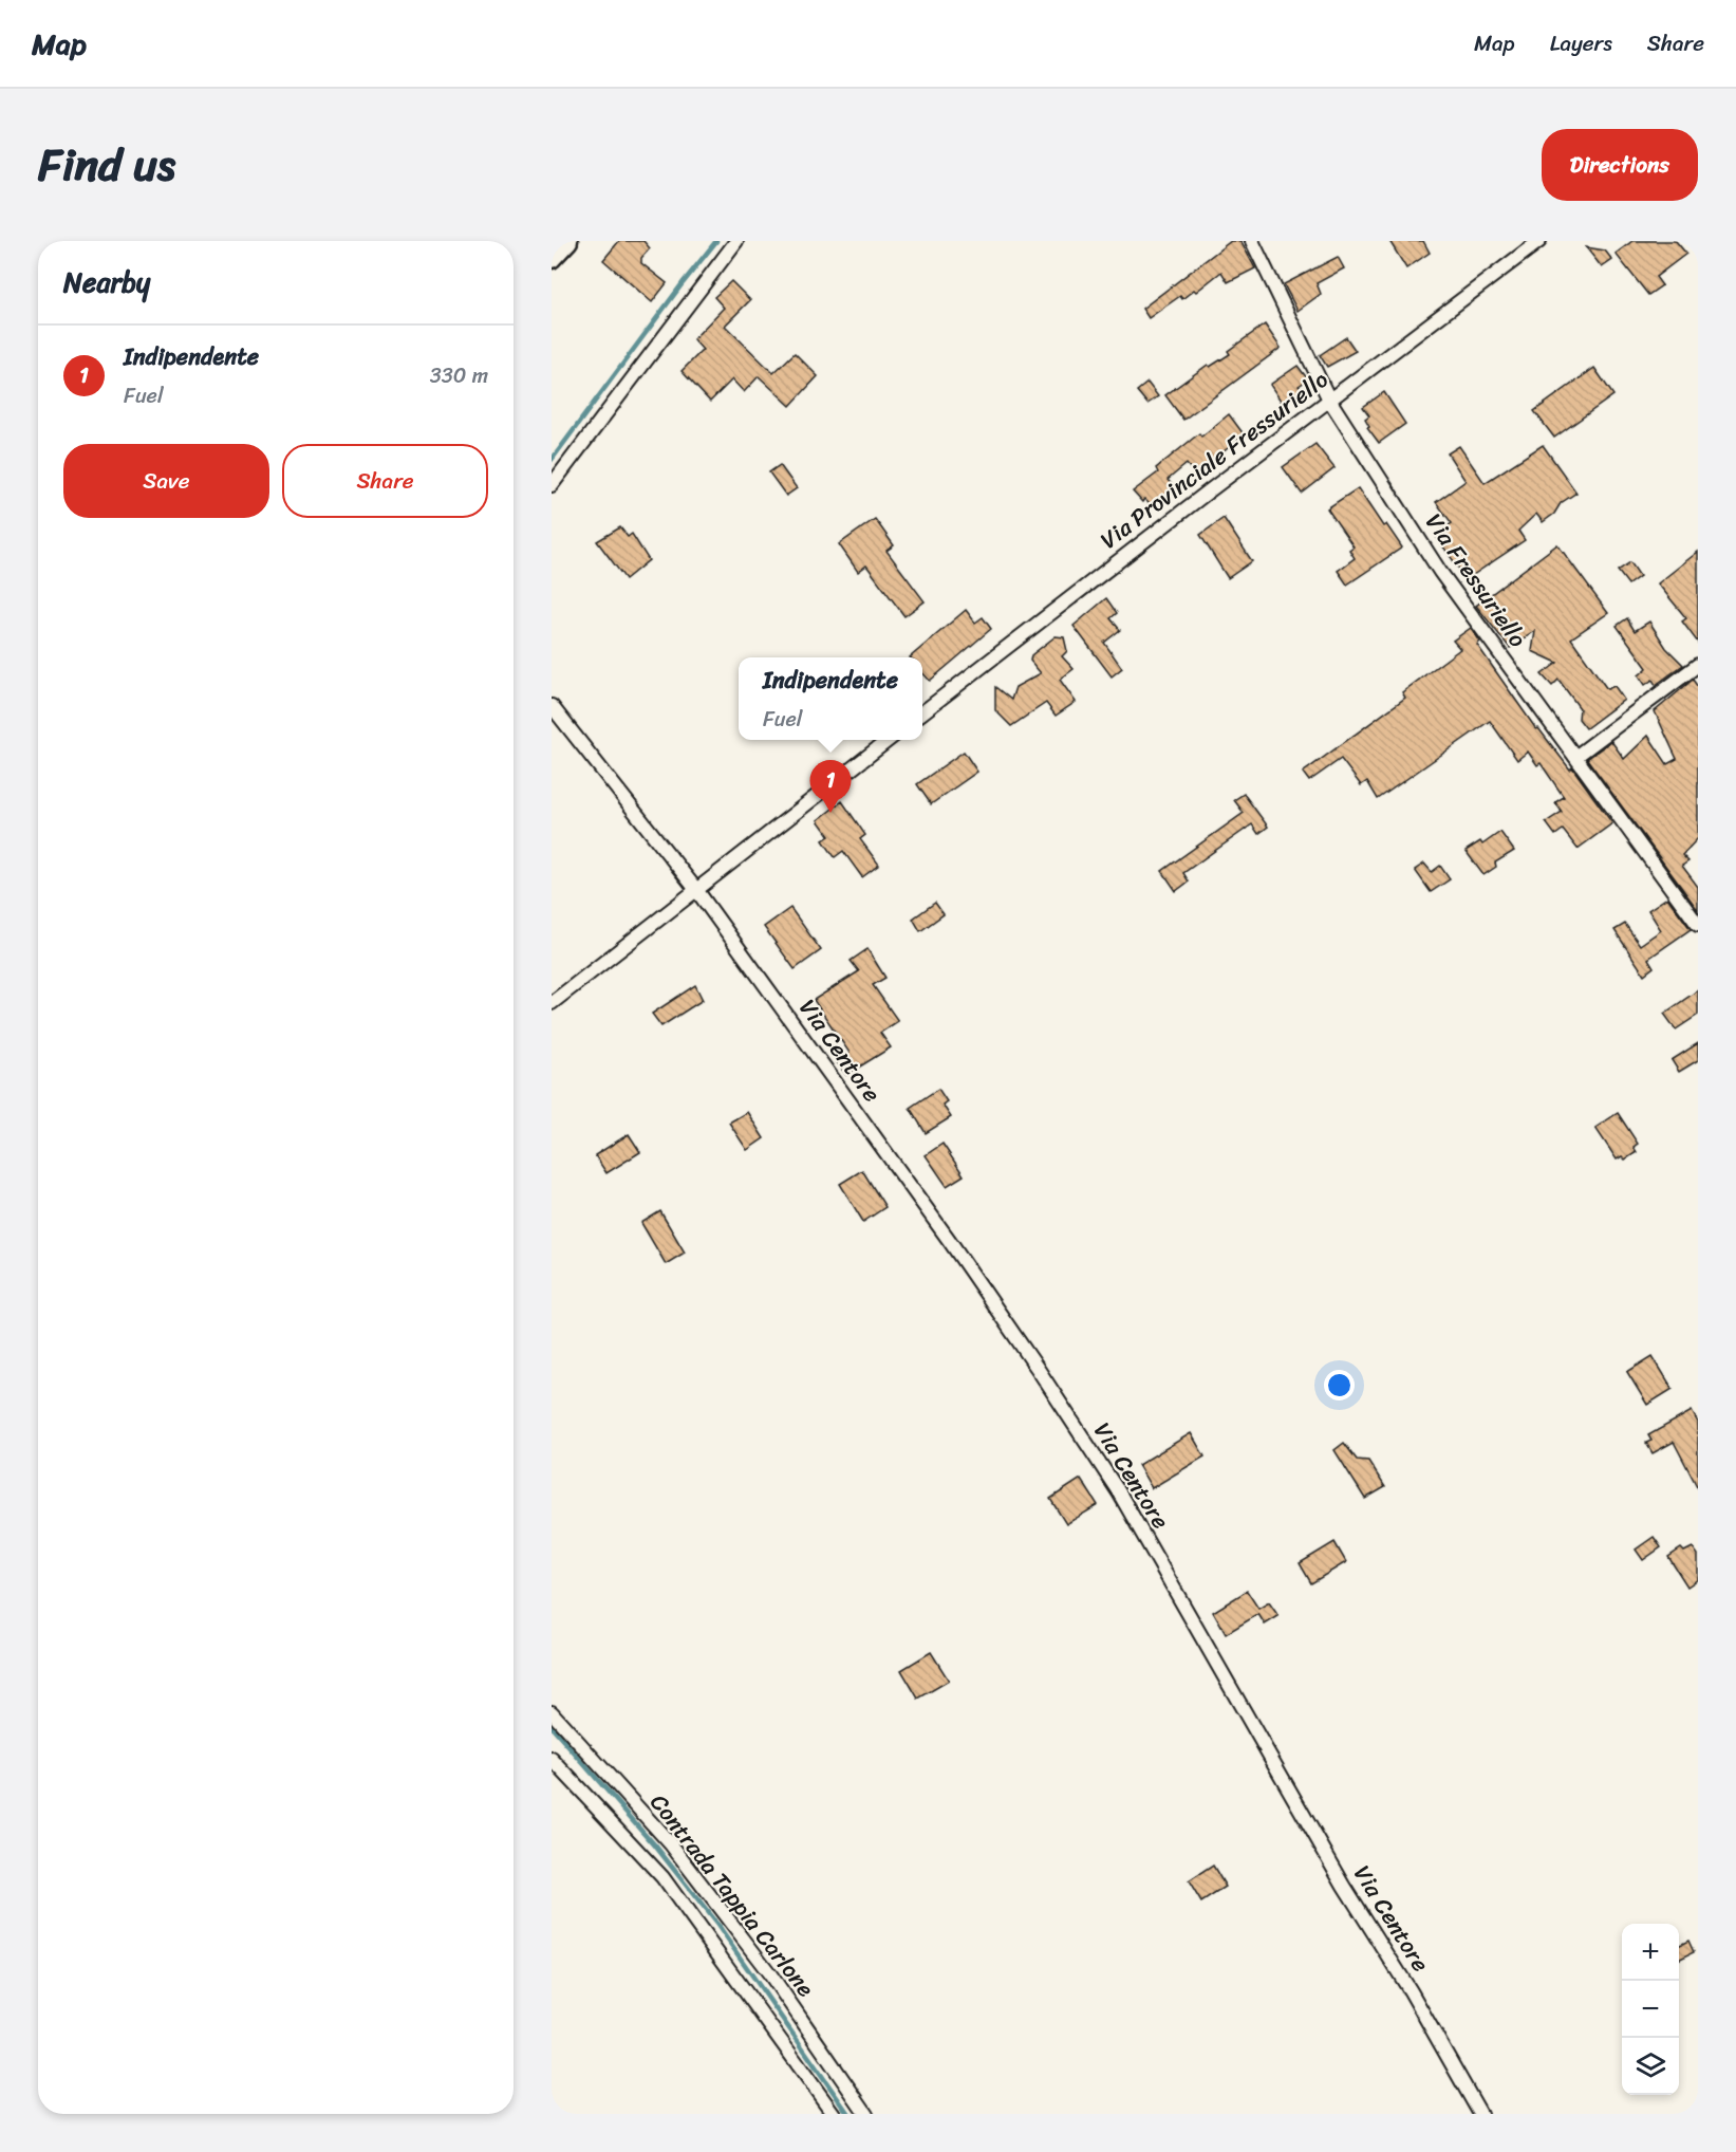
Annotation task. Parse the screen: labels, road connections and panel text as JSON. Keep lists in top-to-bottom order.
{
  "streets": {
    "street": [
      "Via Provinciale Fressuriello",
      "Via Fressuriello",
      "Via Centore",
      "Contrada Tappia Carlone"
    ]
  },
  "crossings": [
    ["Via Provinciale Fressuriello", "Via Fressuriello"]
  ],
  "page": {
    "header": "Map",
    "nav": ["Map", "Layers", "Share"],
    "title": "Find us",
    "buttons": [
      "Directions",
      ["Save", "Share"]
    ],
    "heading": "Nearby",
    "list": [
      {
        "mark": "1",
        "name": "Indipendente",
        "note": "Fuel",
        "value": "330 m"
      }
    ],
    "popup": ["Indipendente", "Fuel"],
    "pins": "1",
    "map_buttons": ["+", "−"]
  }
}
